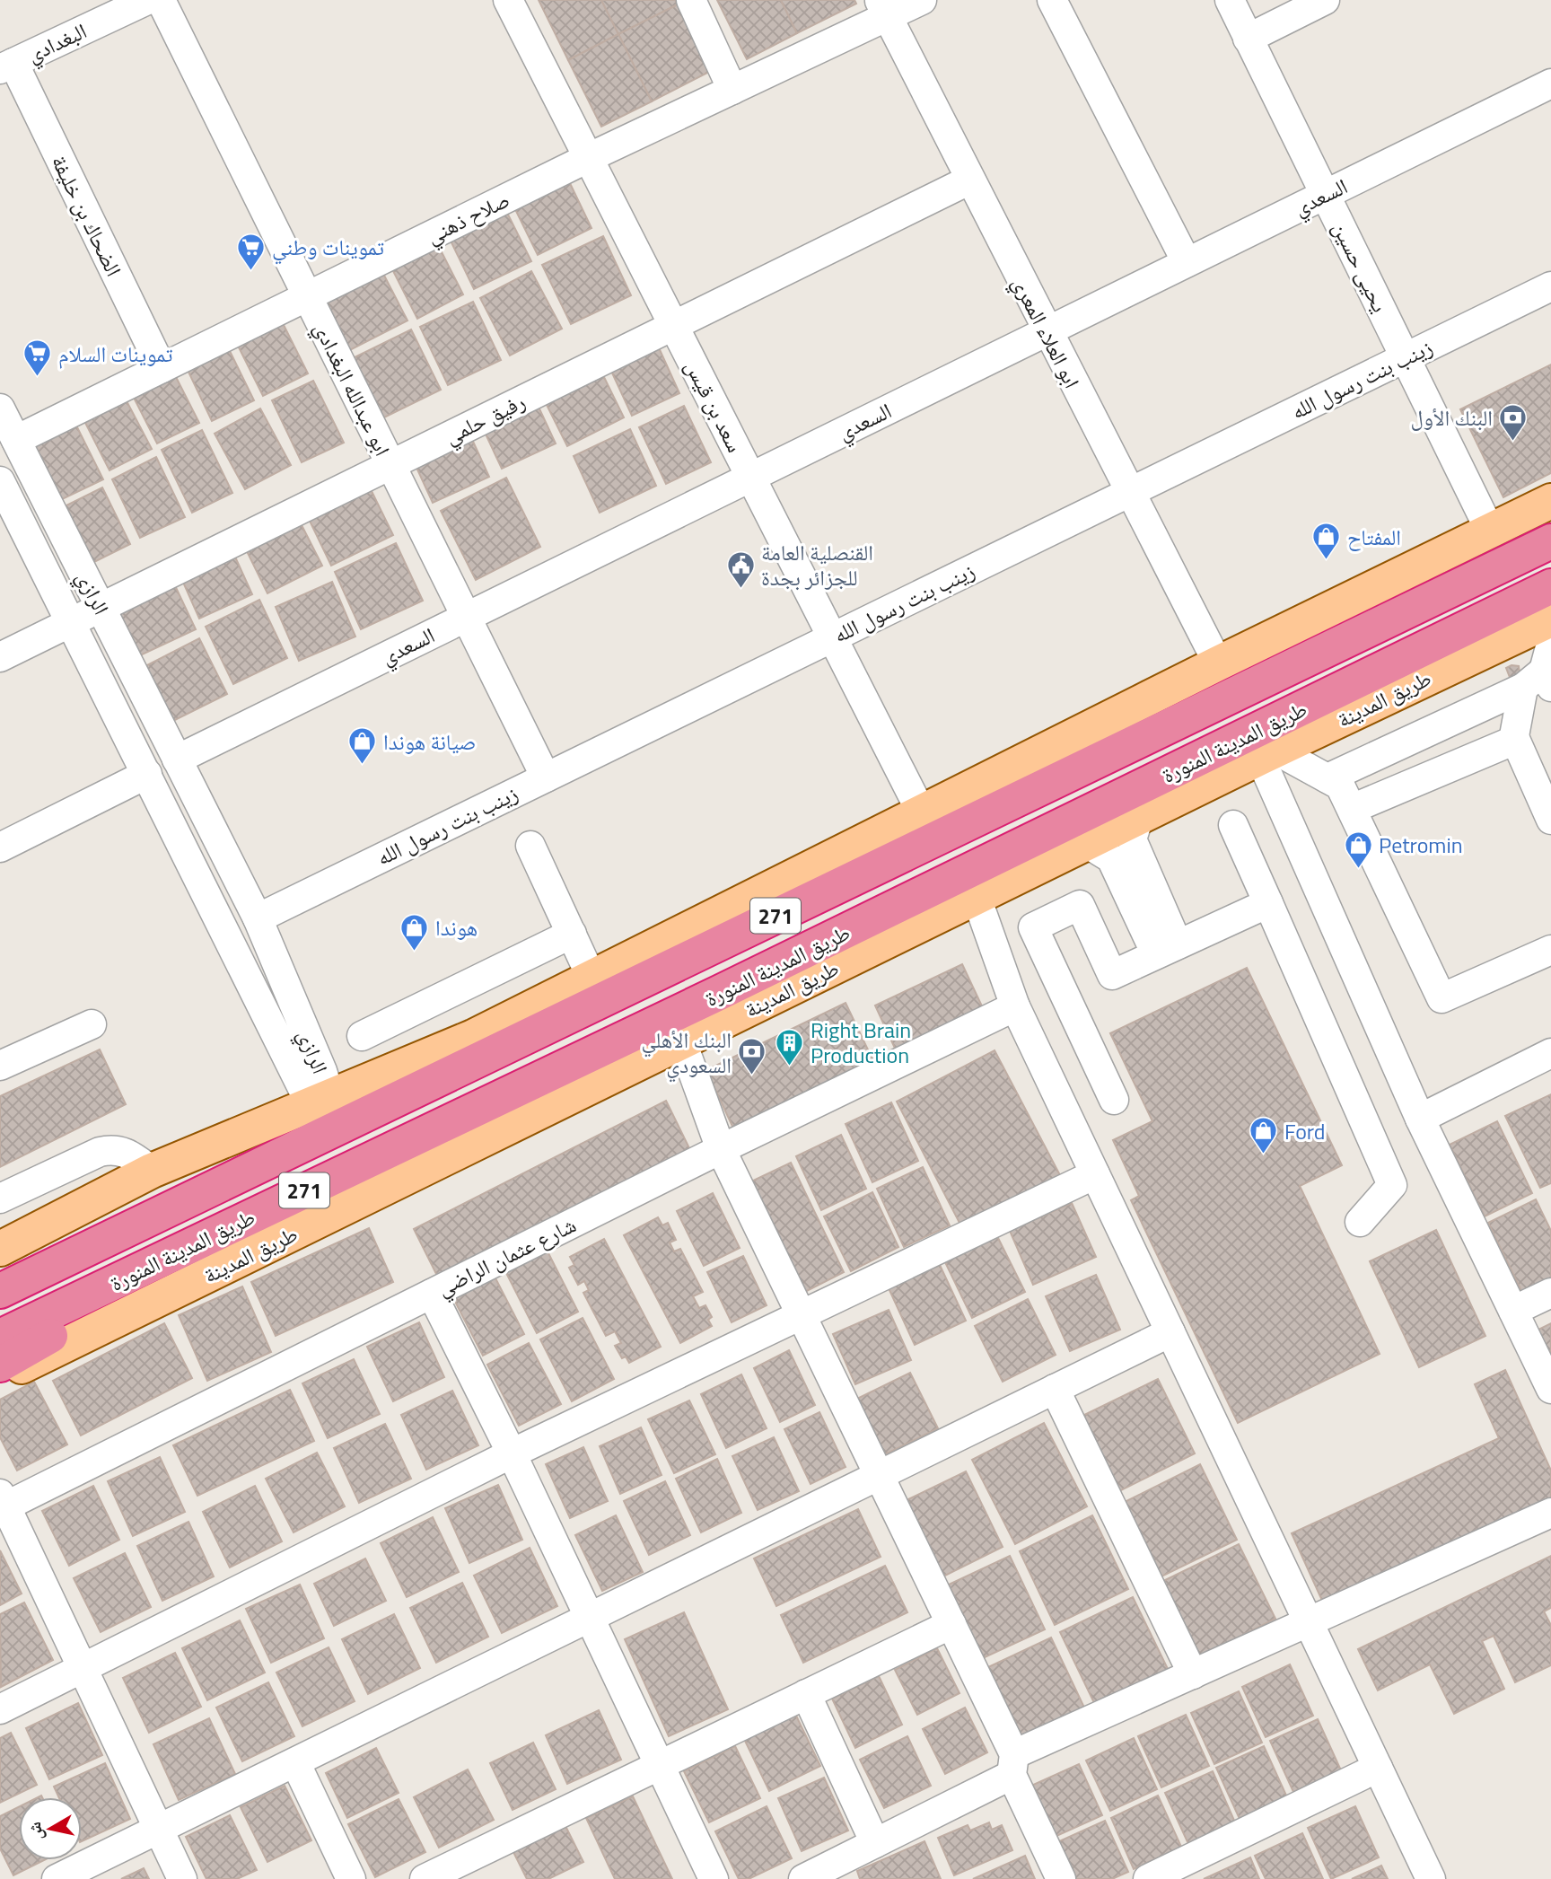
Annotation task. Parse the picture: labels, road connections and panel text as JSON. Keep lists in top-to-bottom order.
{
  "streets": {
    "highway": ["طريق المدينة المنورة", "271"],
    "main road": ["طريق المدينة"],
    "street": [
      "البغدادي",
      "السعدي",
      "الضحاك بن خليفة",
      "صلاح ذهني",
      "يحيى حسين",
      "ابو العلاء المعري",
      "زينب بنت رسول الله",
      "ابو عبدالله البغدادي",
      "سعد بن قيس",
      "رفيق حلمي",
      "الرازي",
      "شارع عثمان الراضي"
    ]
  },
  "crossings": [
    ["البغدادي", "الضحاك بن خليفة"],
    ["البغدادي", "ابو عبدالله البغدادي"],
    ["السعدي", "يحيى حسين"],
    ["السعدي", "ابو العلاء المعري"],
    ["السعدي", "ابو عبدالله البغدادي"],
    ["السعدي", "سعد بن قيس"],
    ["السعدي", "الرازي"],
    ["الضحاك بن خليفة", "صلاح ذهني"],
    ["صلاح ذهني", "ابو العلاء المعري"],
    ["صلاح ذهني", "ابو عبدالله البغدادي"],
    ["صلاح ذهني", "سعد بن قيس"],
    ["صلاح ذهني", "الرازي"],
    ["يحيى حسين", "زينب بنت رسول الله"],
    ["ابو العلاء المعري", "زينب بنت رسول الله"],
    ["ابو العلاء المعري", "رفيق حلمي"],
    ["زينب بنت رسول الله", "ابو عبدالله البغدادي"],
    ["زينب بنت رسول الله", "سعد بن قيس"],
    ["زينب بنت رسول الله", "الرازي"],
    ["ابو عبدالله البغدادي", "رفيق حلمي"],
    ["سعد بن قيس", "رفيق حلمي"],
    ["رفيق حلمي", "الرازي"]
  ],
  "places": {
    "supermarket": ["تموينات وطني", "تموينات السلام"],
    "bank": ["البنك الأول", "البنك الأهلي السعودي"],
    "shop": [
      "المفتاح",
      "صيانة هوندا",
      "Petromin",
      "هوندا",
      "Ford"
    ],
    "public building": ["القنصلية العامة للجزائر بجدة"],
    "building": ["Right Brain Production"]
  },
  "north": "left"
}
